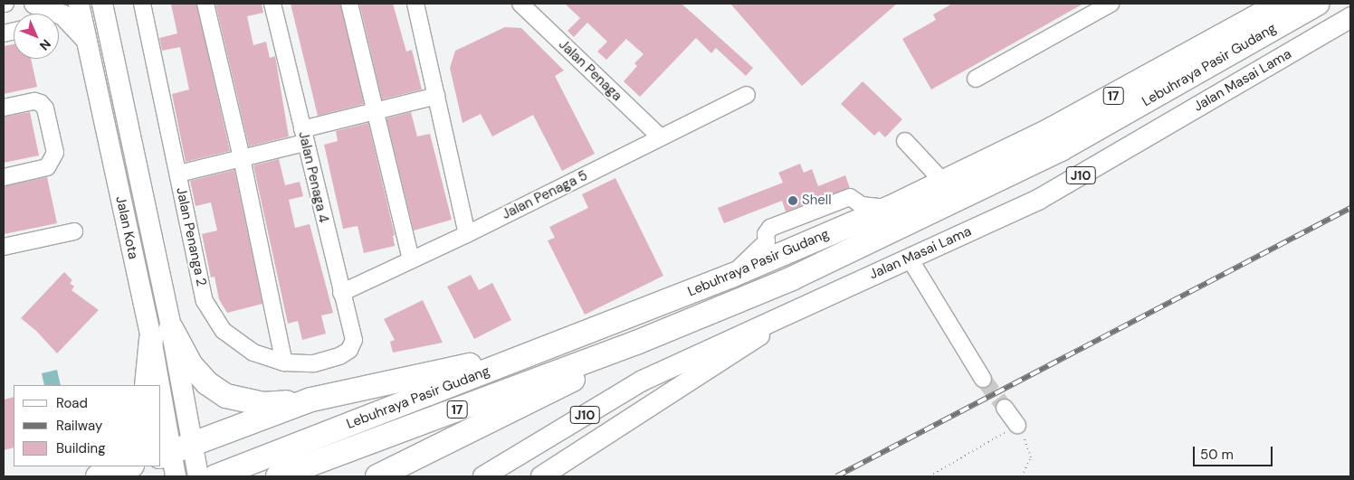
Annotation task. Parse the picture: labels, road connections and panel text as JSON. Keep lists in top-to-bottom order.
{
  "streets": {
    "highway": ["Lebuhraya Pasir Gudang", "17"],
    "main road": ["Jalan Masai Lama", "J10", "Jalan Kota"],
    "street": [
      "Jalan Penaga",
      "Jalan Penaga 4",
      "Jalan Penaga 5",
      "Jalan Penanga 2"
    ]
  },
  "crossings": [
    ["Jalan Penaga", "Jalan Penaga 5"],
    ["Jalan Penaga 4", "Jalan Penaga 5"],
    ["Jalan Penaga 4", "Jalan Penanga 2"]
  ],
  "places": ["Shell"],
  "legend": ["Road", "Railway", "Building"],
  "scale_bar": "50 m",
  "north": "bottom right"
}
